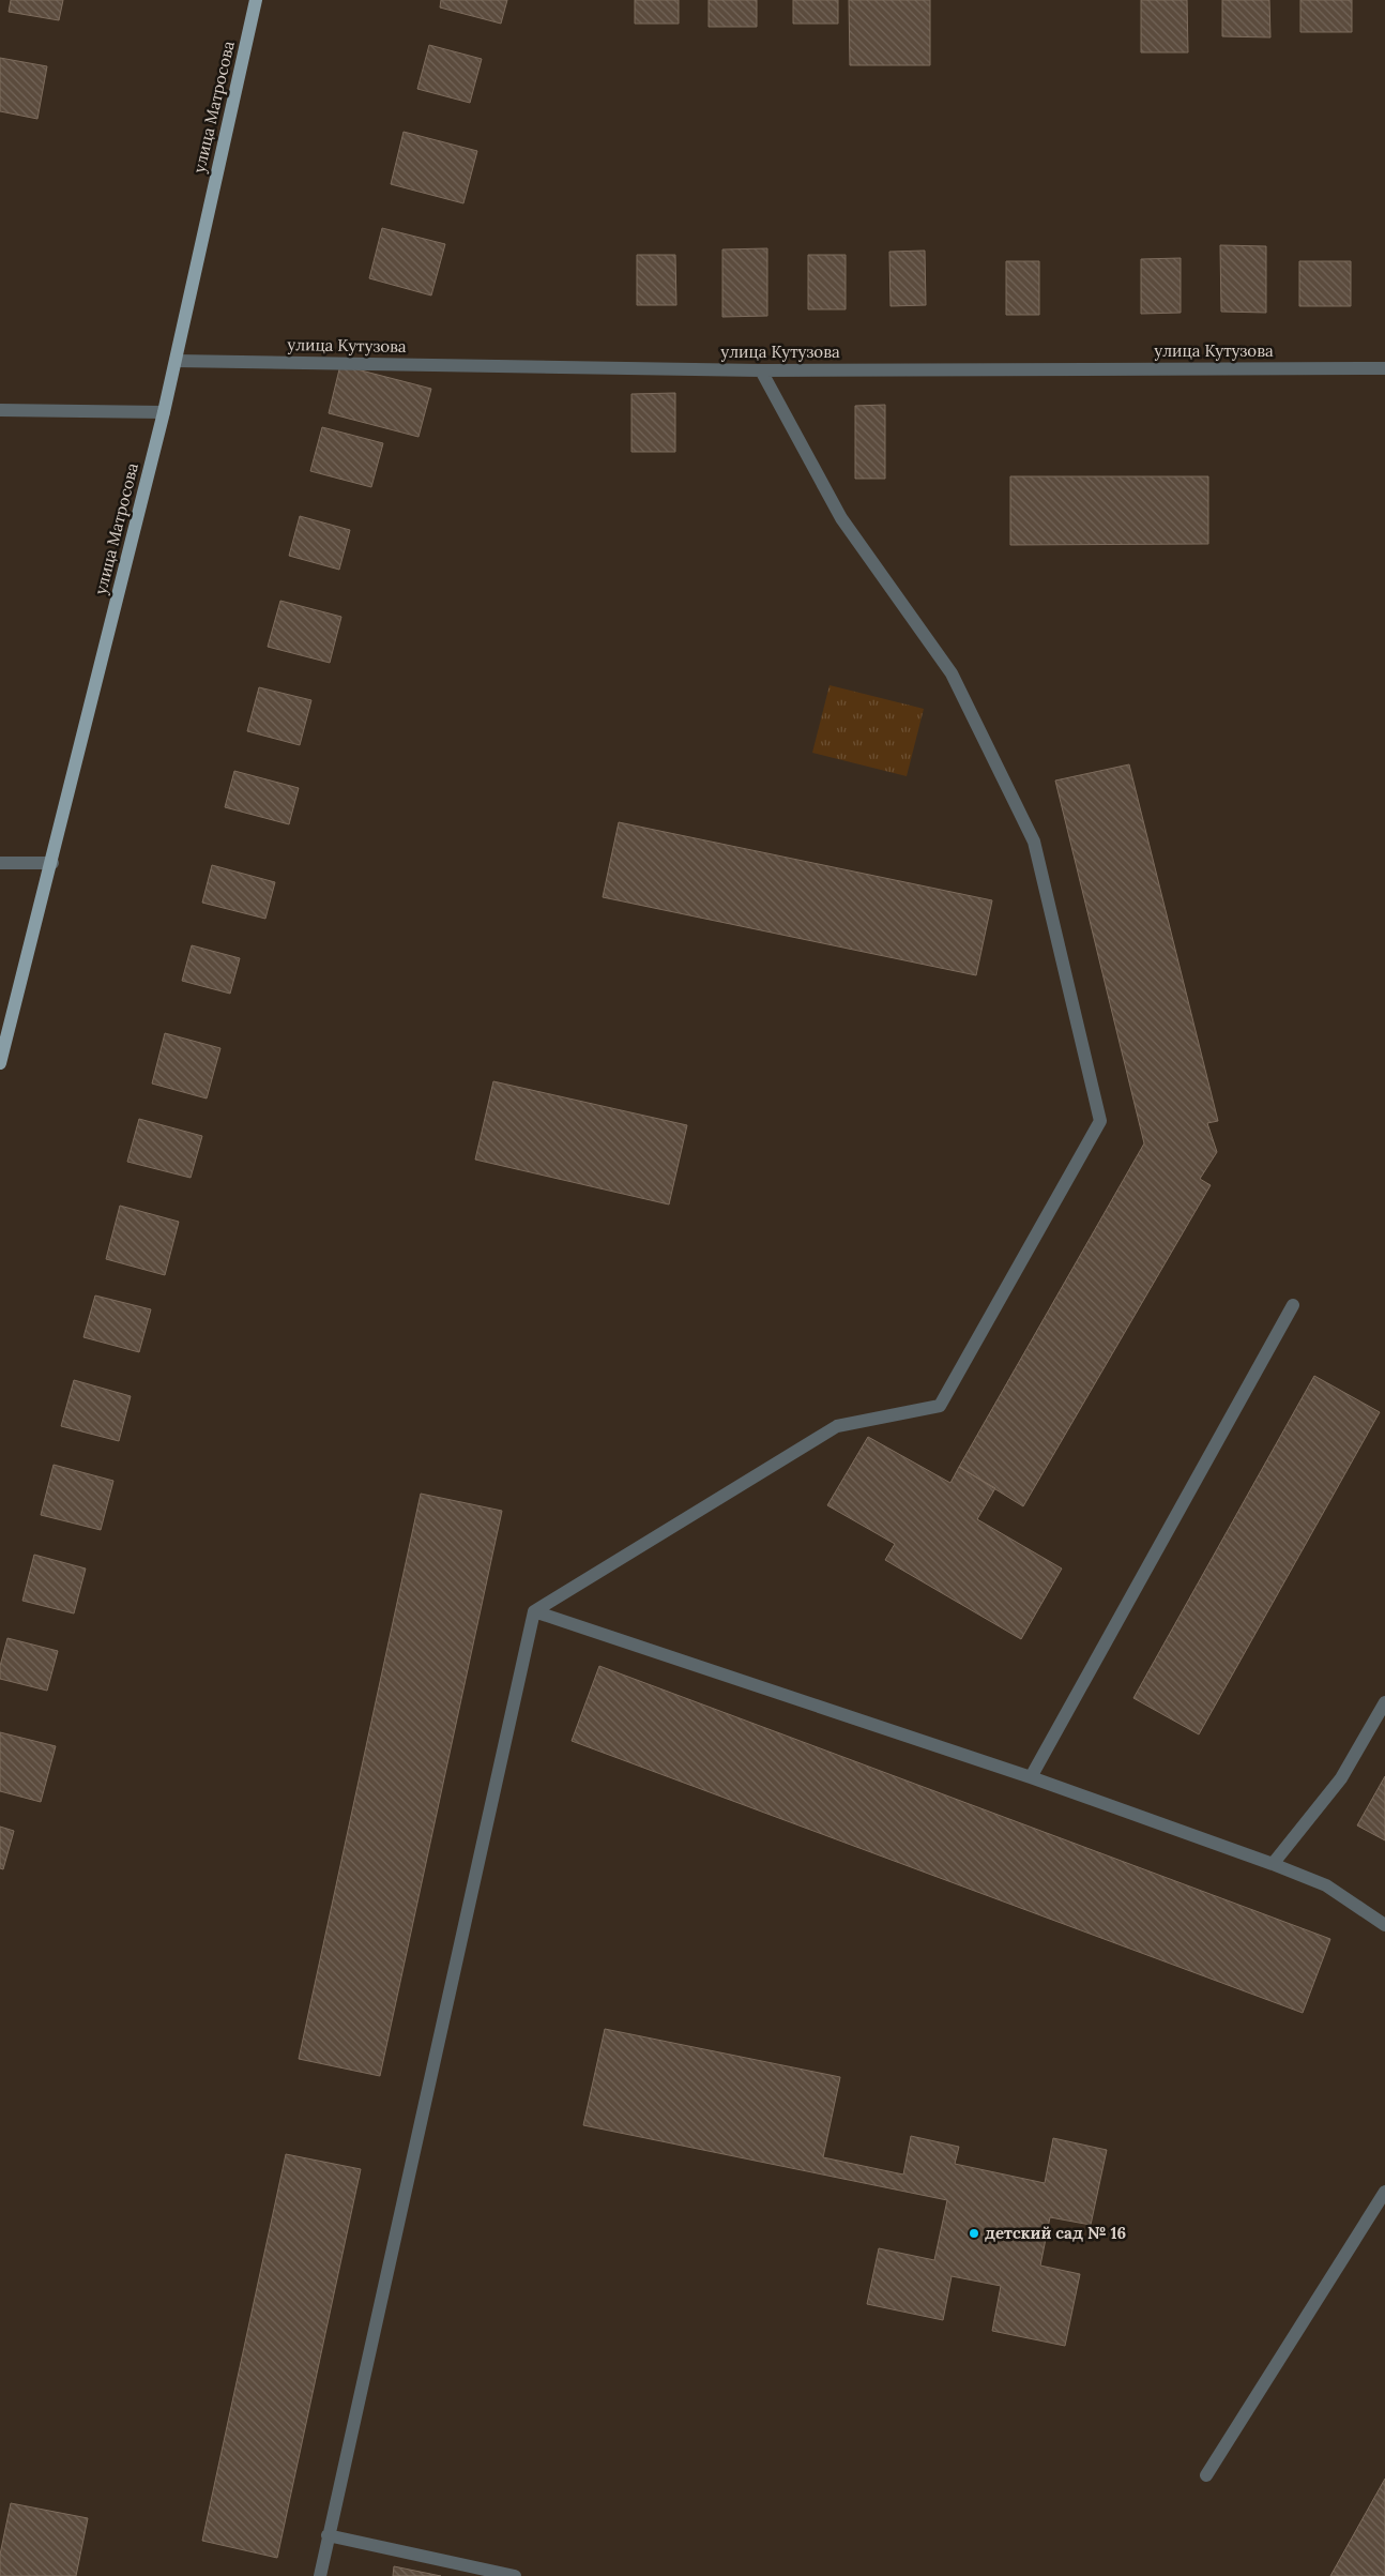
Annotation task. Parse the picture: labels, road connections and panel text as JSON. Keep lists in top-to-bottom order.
{
  "streets": {
    "main road": ["улица Матросова"],
    "street": ["улица Кутузова"]
  },
  "crossings": [
    ["улица Матросова", "улица Кутузова"]
  ],
  "places": ["детский сад № 16"]
}
